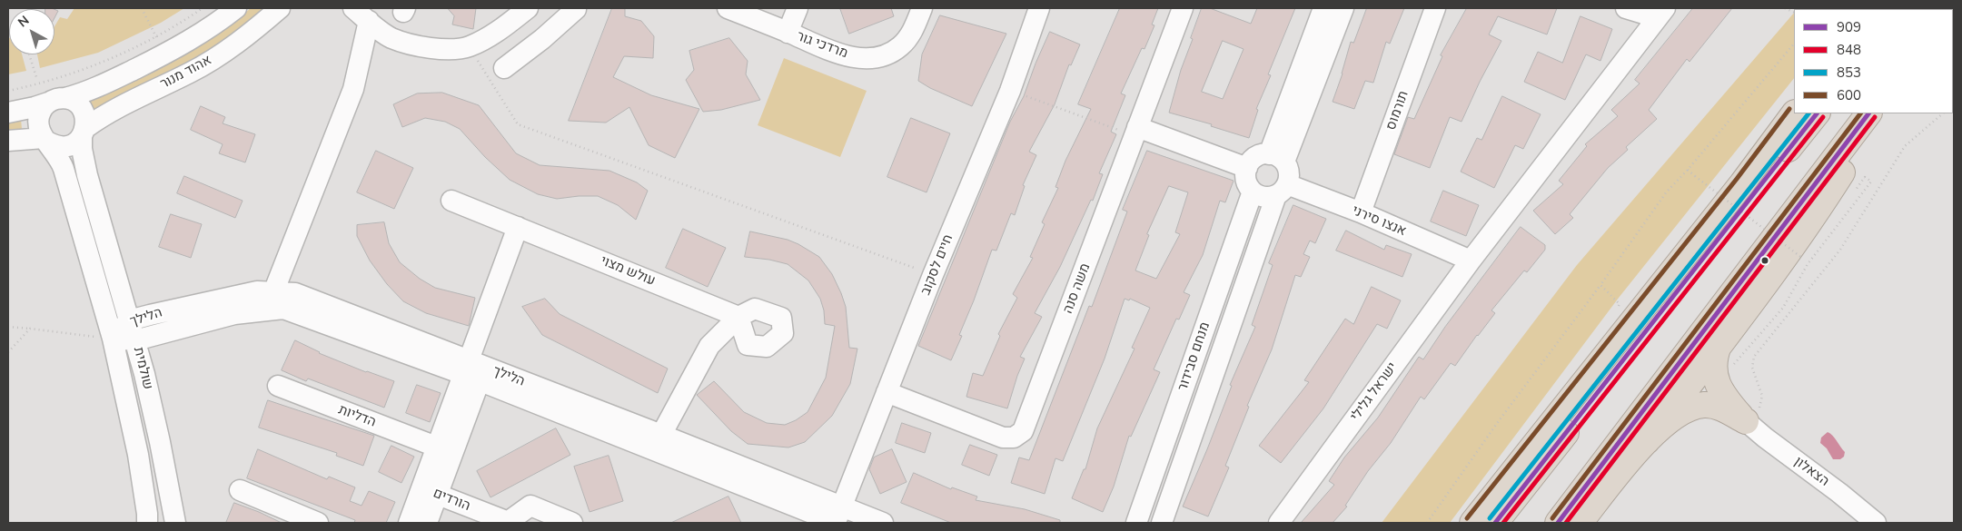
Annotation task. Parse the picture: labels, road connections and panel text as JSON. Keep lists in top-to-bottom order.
{
  "streets": {
    "street": [
      "מרדכי גור",
      "אהוד מנור",
      "תורמוס",
      "אנצו סירני",
      "חיים לסקוב",
      "עולש מצוי",
      "משה סנה",
      "הלילך",
      "מנחם סבידור",
      "שולמית",
      "ישראל גלילי",
      "הדליות",
      "הצאלון",
      "הורדים"
    ]
  },
  "crossings": [
    ["אהוד מנור", "שולמית"],
    ["תורמוס", "אנצו סירני"],
    ["אנצו סירני", "מנחם סבידור"],
    ["אנצו סירני", "ישראל גלילי"],
    ["חיים לסקוב", "משה סנה"],
    ["חיים לסקוב", "הלילך"],
    ["עולש מצוי", "הלילך"],
    ["הלילך", "שולמית"]
  ],
  "lines": [
    "transit line 600",
    "transit line 909",
    "transit line 853",
    "transit line 848"
  ],
  "legend": [
    "909",
    "848",
    "853",
    "600"
  ],
  "north": "top left"
}
